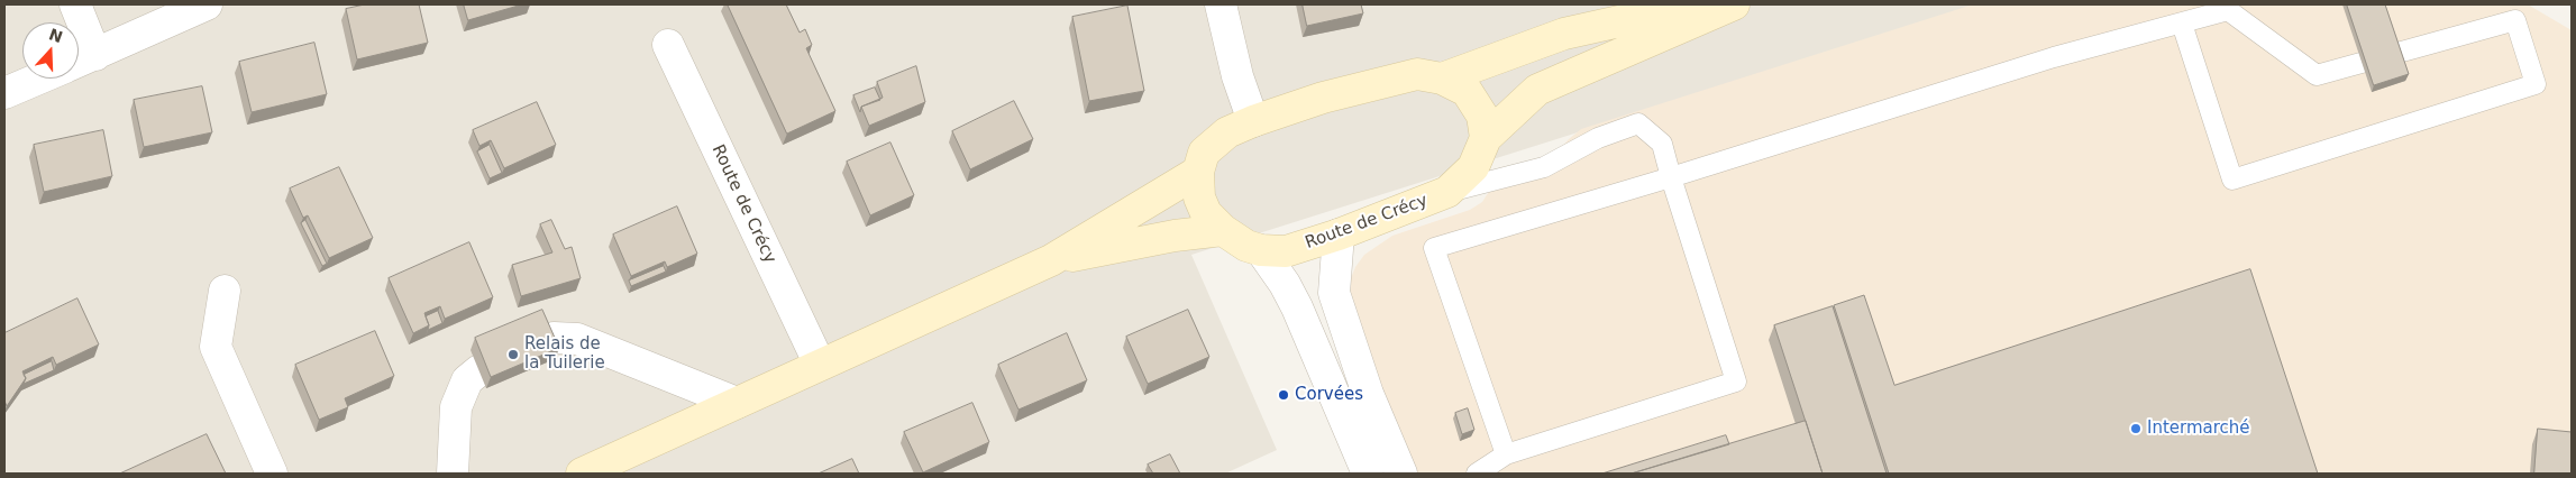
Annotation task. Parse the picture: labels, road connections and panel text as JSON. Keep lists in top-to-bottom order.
{
  "streets": {
    "main road": ["Route de Crécy"]
  },
  "places": ["Relais de la Tuilerie", "Corvées", "Intermarché"],
  "north": "top"
}
